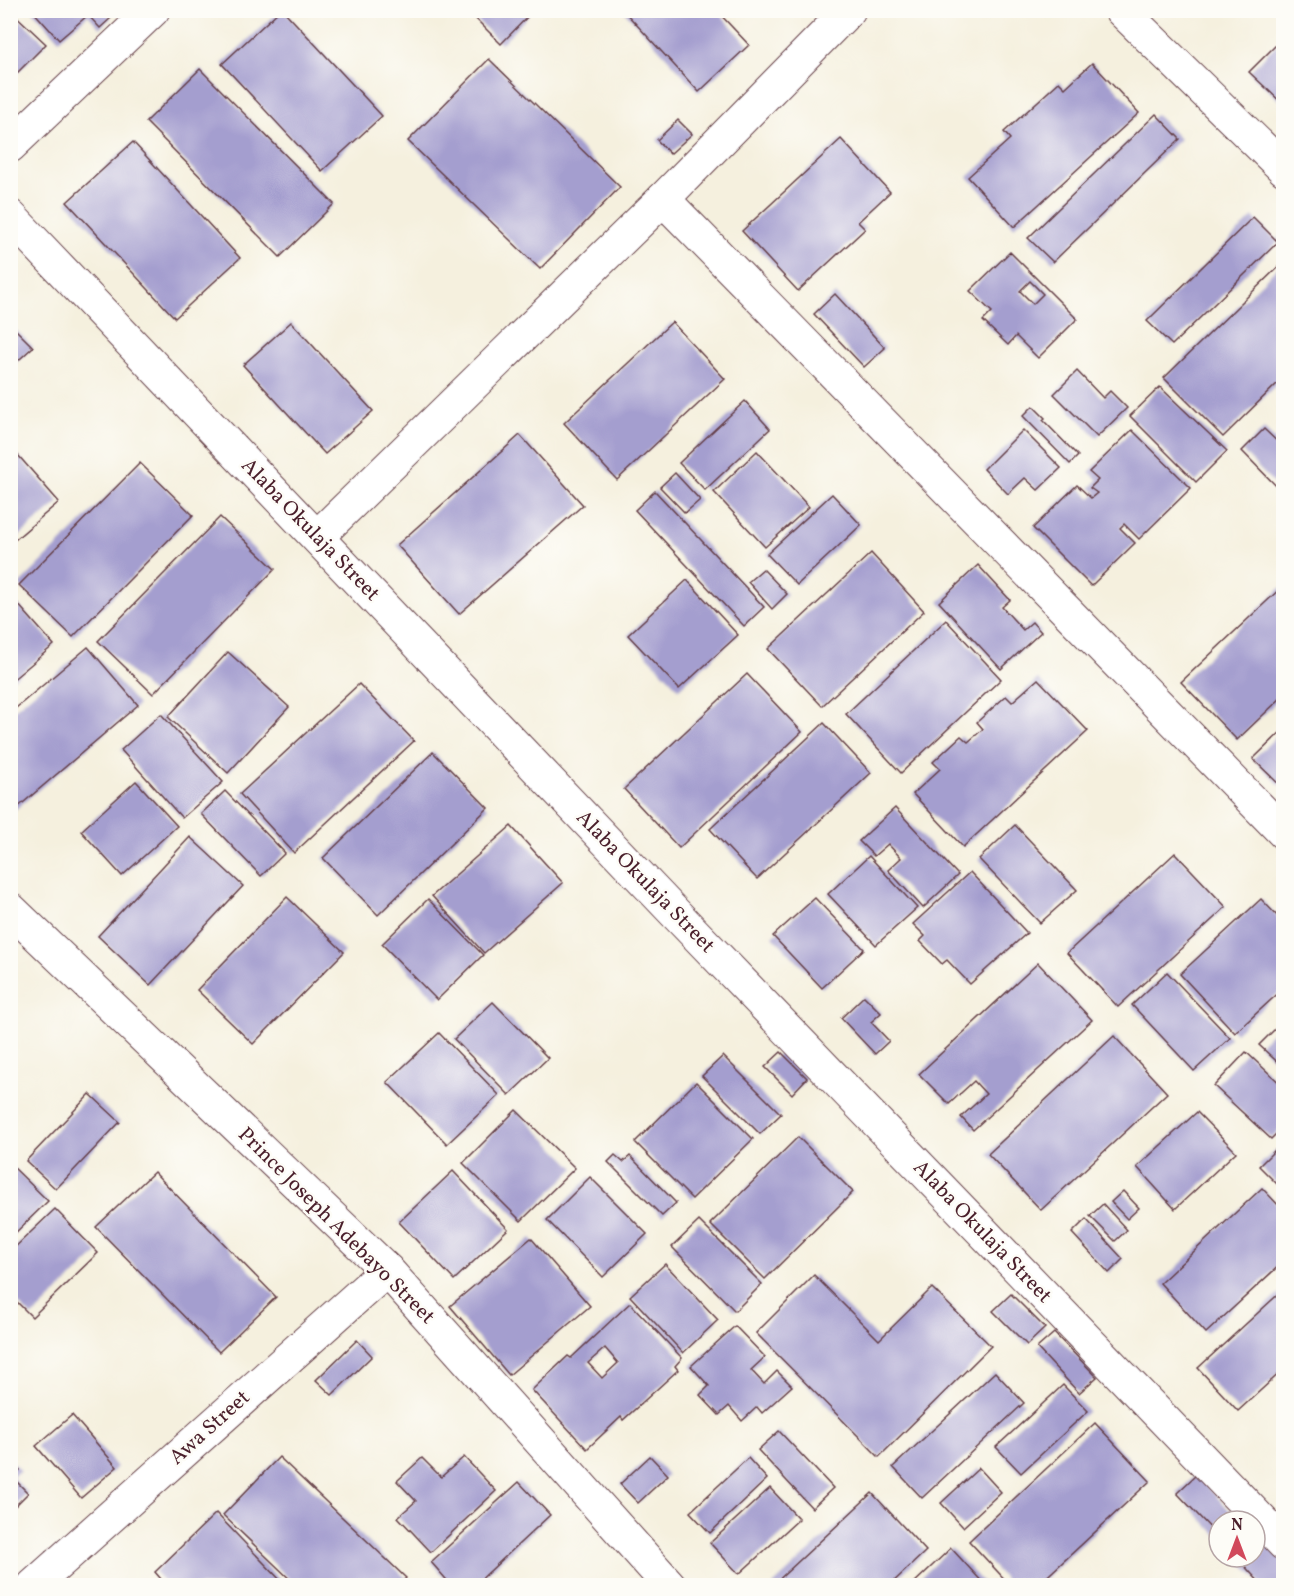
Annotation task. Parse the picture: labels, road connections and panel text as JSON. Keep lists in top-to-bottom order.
{
  "streets": {
    "street": ["Alaba Okulaja Street", "Prince Joseph Adebayo Street", "Awa Street"]
  },
  "crossings": [
    ["Prince Joseph Adebayo Street", "Awa Street"]
  ],
  "north": "top"
}
